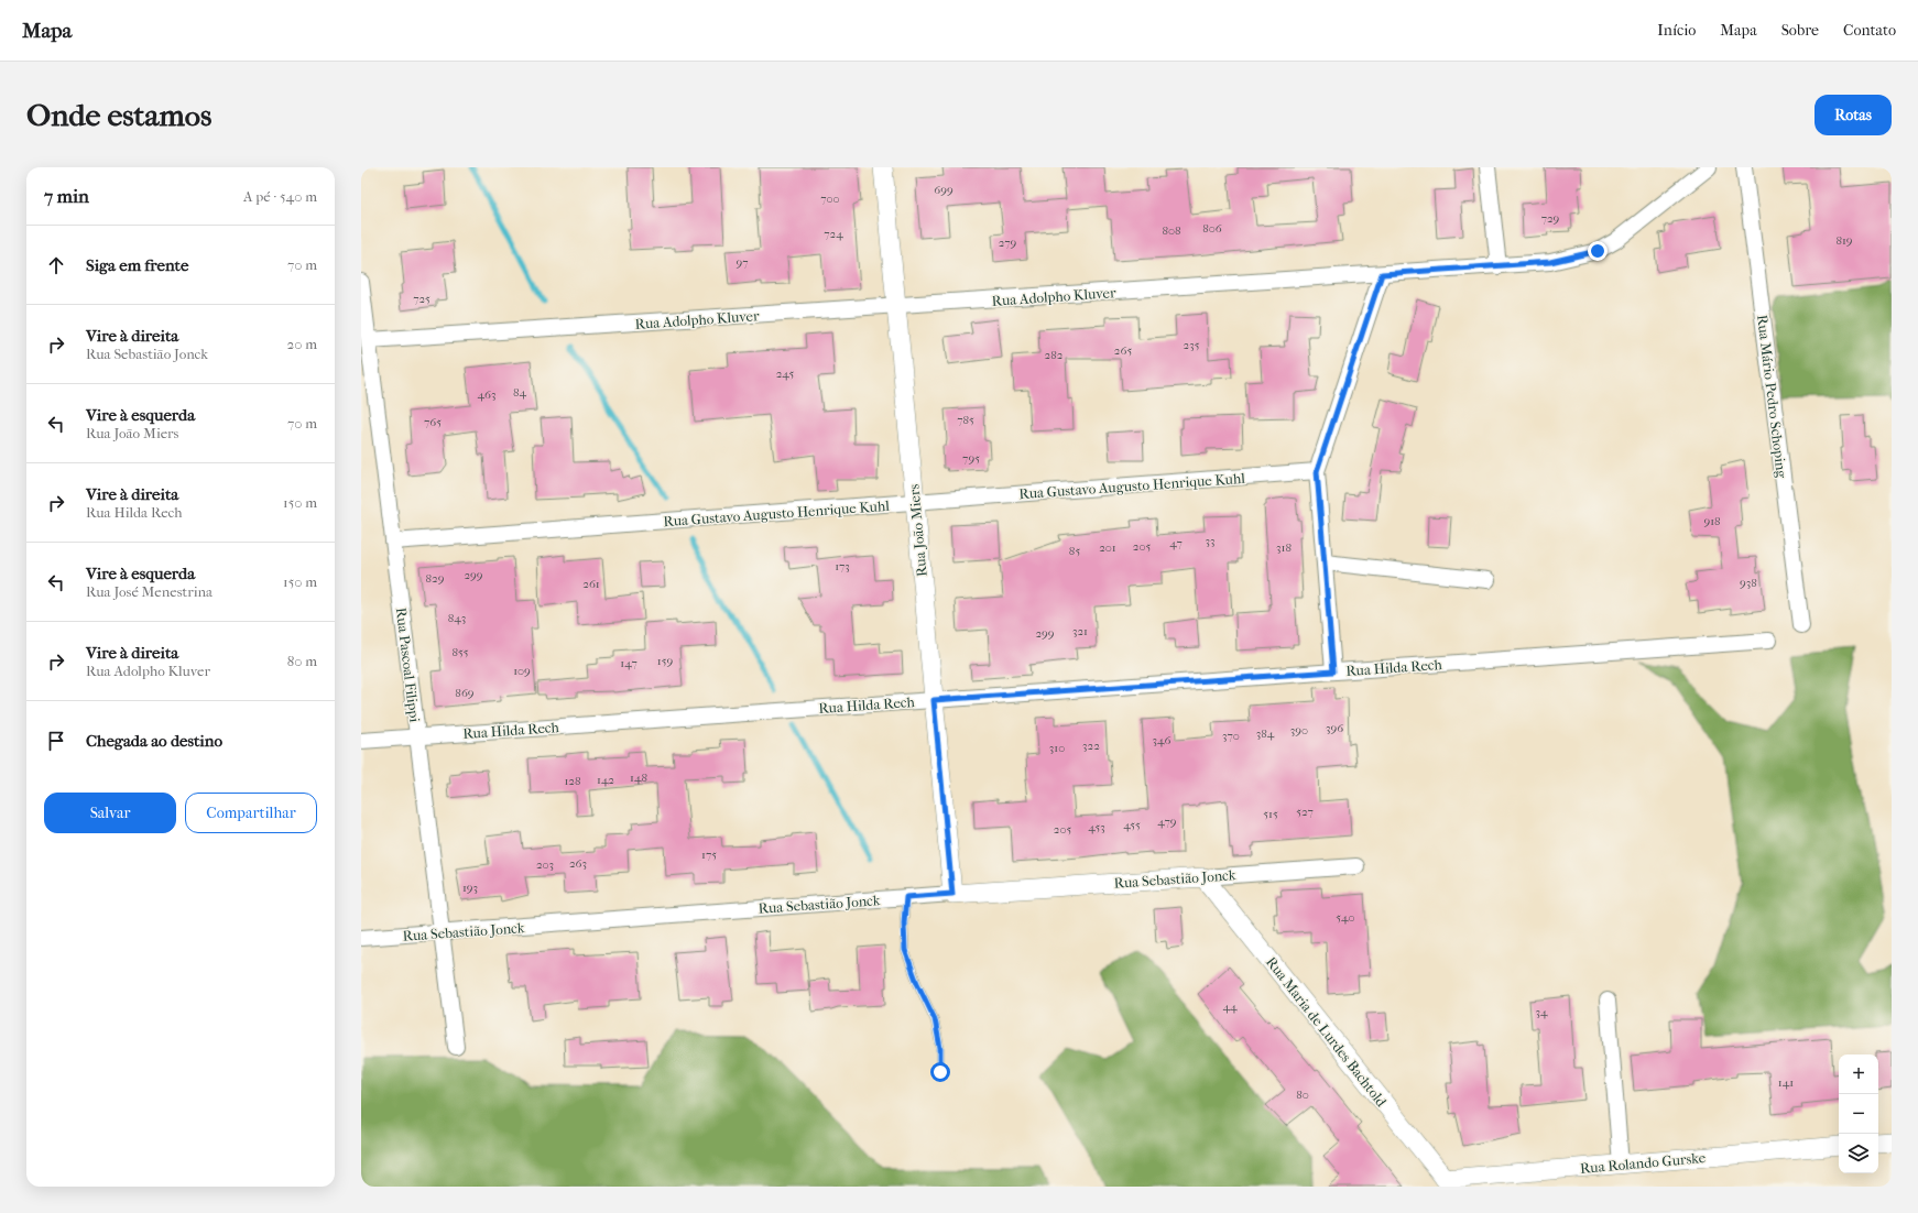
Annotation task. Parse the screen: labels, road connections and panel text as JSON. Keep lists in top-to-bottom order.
{
  "streets": {
    "street": [
      "Rua Adolpho Kluver",
      "Rua Mário Pedro Schoping",
      "Rua Gustavo Augusto Henrique Kuhl",
      "Rua João Miers",
      "Rua Pascoal Filippi",
      "Rua Hilda Rech",
      "Rua Sebastião Jonck",
      "Rua Maria de Lurdes Bachtold",
      "Rua Rolando Gurske"
    ]
  },
  "crossings": [
    ["Rua Adolpho Kluver", "Rua João Miers"],
    ["Rua Adolpho Kluver", "Rua Pascoal Filippi"],
    ["Rua Gustavo Augusto Henrique Kuhl", "Rua João Miers"],
    ["Rua Gustavo Augusto Henrique Kuhl", "Rua Pascoal Filippi"],
    ["Rua João Miers", "Rua Hilda Rech"],
    ["Rua João Miers", "Rua Sebastião Jonck"],
    ["Rua Pascoal Filippi", "Rua Hilda Rech"],
    ["Rua Pascoal Filippi", "Rua Sebastião Jonck"],
    ["Rua Sebastião Jonck", "Rua Maria de Lurdes Bachtold"],
    ["Rua Maria de Lurdes Bachtold", "Rua Rolando Gurske"]
  ],
  "house_numbers": [
    "699",
    "700",
    "729",
    "806",
    "808",
    "724",
    "819",
    "279",
    "97",
    "725",
    "235",
    "265",
    "282",
    "245",
    "84",
    "463",
    "785",
    "765",
    "795",
    "918",
    "33",
    "47",
    "205",
    "201",
    "318",
    "85",
    "173",
    "299",
    "829",
    "938",
    "261",
    "843",
    "321",
    "299",
    "855",
    "159",
    "147",
    "109",
    "869",
    "396",
    "390",
    "384",
    "370",
    "346",
    "322",
    "310",
    "148",
    "142",
    "128",
    "527",
    "515",
    "479",
    "455",
    "453",
    "205",
    "175",
    "263",
    "203",
    "193",
    "540",
    "44",
    "34",
    "141",
    "80"
  ],
  "page": {
    "header": "Mapa",
    "nav": [
      "Início",
      "Mapa",
      "Sobre",
      "Contato"
    ],
    "buttons": [
      "Rotas",
      ["Salvar", "Compartilhar"]
    ],
    "title": "Onde estamos",
    "heading": ["7 min", "A pé · 540 m"],
    "list": [
      ["Siga em frente", "70 m"],
      ["Vire à direita", "Rua Sebastião Jonck", "20 m"],
      ["Vire à esquerda", "Rua João Miers", "70 m"],
      ["Vire à direita", "Rua Hilda Rech", "150 m"],
      ["Vire à esquerda", "Rua José Menestrina", "150 m"],
      ["Vire à direita", "Rua Adolpho Kluver", "80 m"],
      "Chegada ao destino"
    ],
    "map_buttons": ["+", "−"]
  }
}
